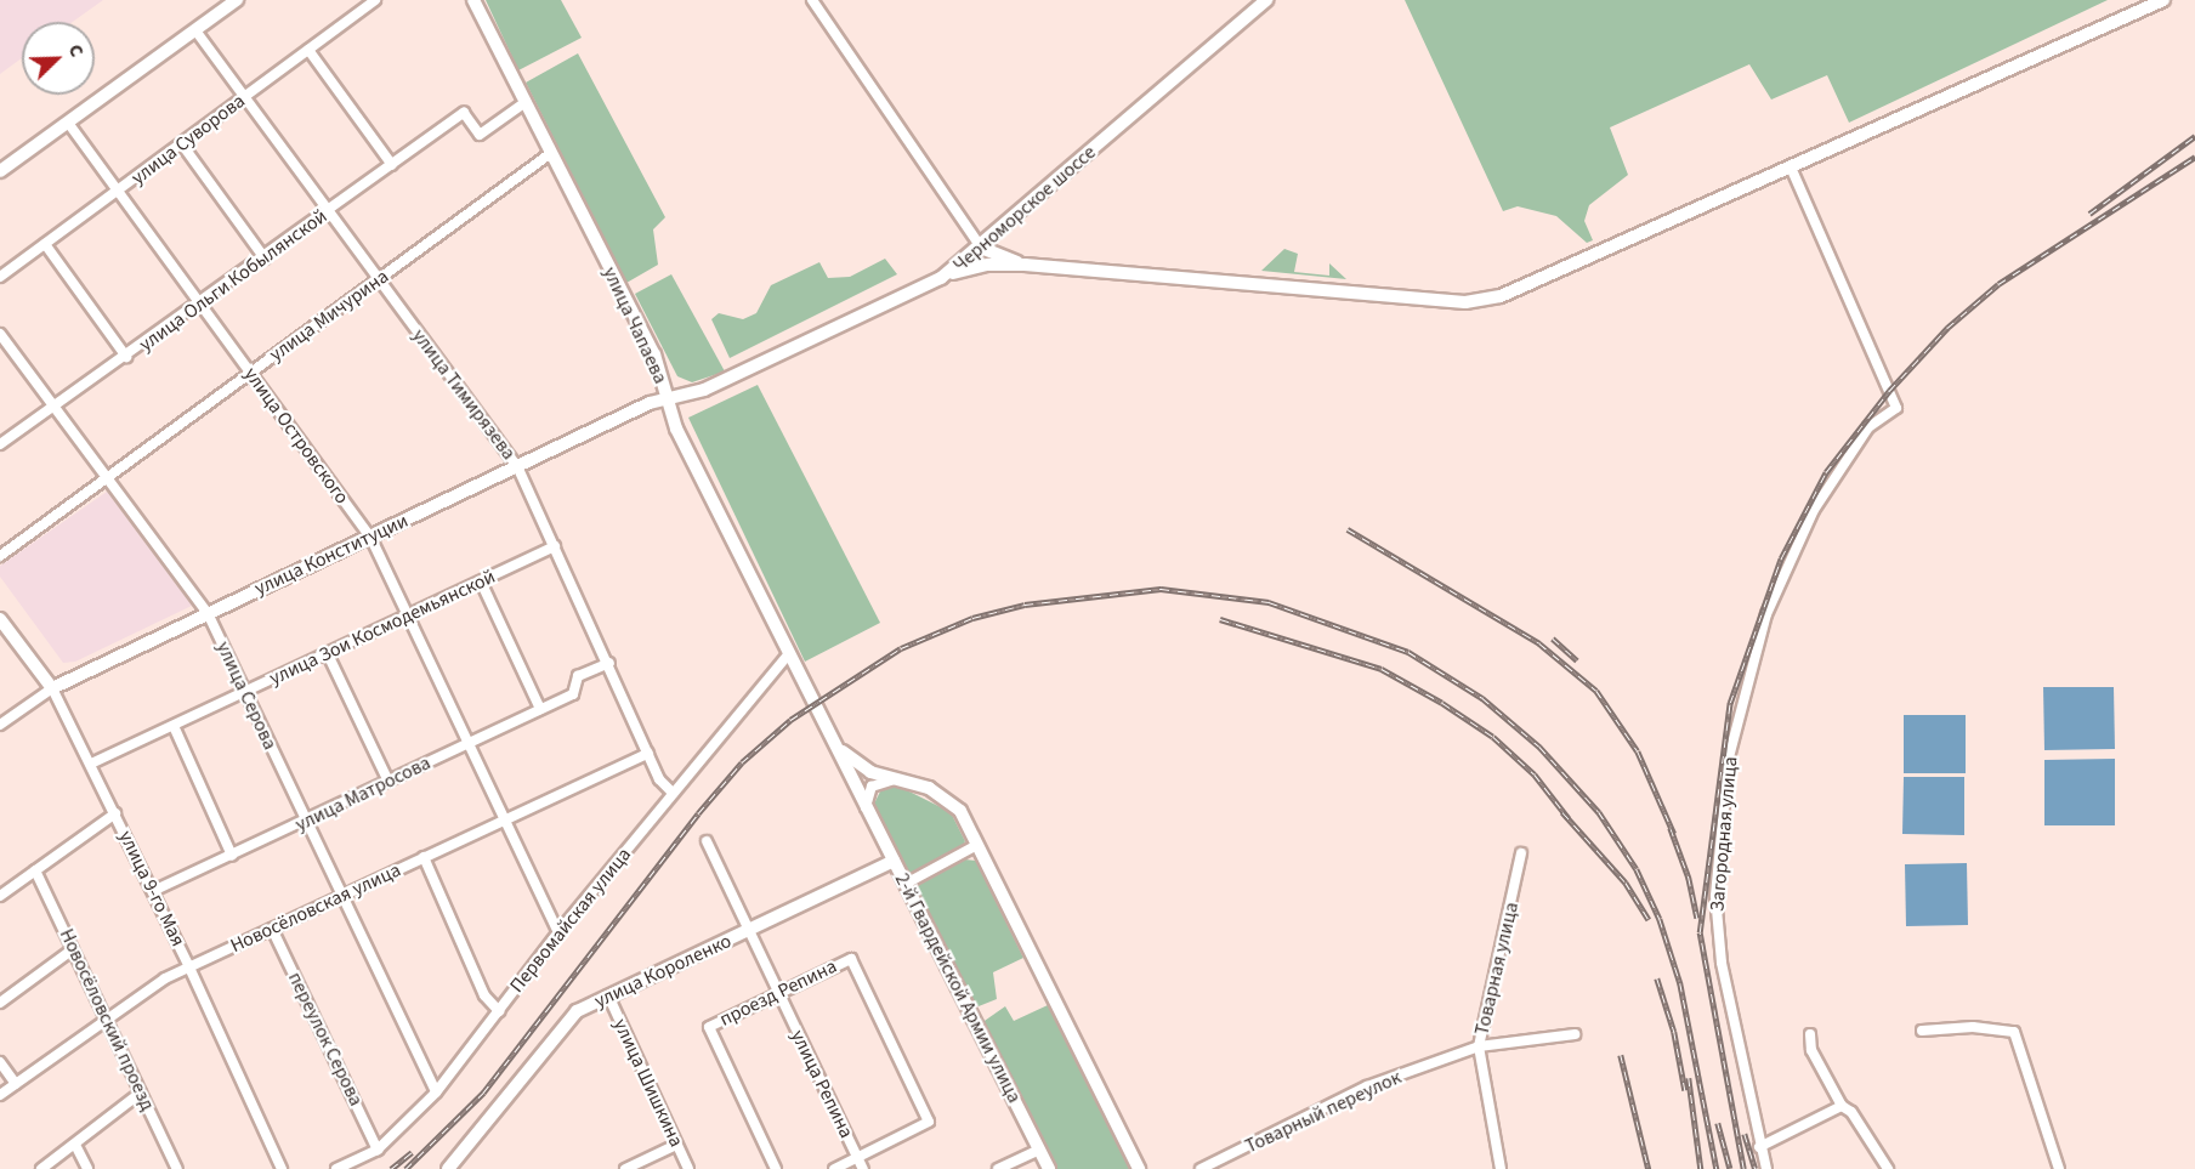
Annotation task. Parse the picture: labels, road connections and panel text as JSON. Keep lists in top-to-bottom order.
{
  "streets": {
    "main road": [
      "Черноморское шоссе",
      "улица Чапаева",
      "улица Конституции",
      "улица 9-го Мая",
      "улица Короленко",
      "2-й Гвардейской Армии улица"
    ],
    "street": [
      "улица Суворова",
      "улица Ольги Кобылянской",
      "улица Мичурина",
      "улица Тимирязева",
      "улица Островского",
      "улица Зои Космодемьянской",
      "улица Серова",
      "улица Матросова",
      "Загородная улица",
      "Новосёловская улица",
      "Первомайская улица",
      "Товарная улица",
      "проезд Репина",
      "Новосёловский проезд",
      "переулок Серова",
      "улица Шишкина",
      "улица Репина",
      "Товарный переулок"
    ]
  },
  "crossings": [
    ["улица Суворова", "улица Тимирязева"],
    ["улица Суворова", "улица Островского"],
    ["Черноморское шоссе", "улица Чапаева"],
    ["Черноморское шоссе", "улица Конституции"],
    ["улица Ольги Кобылянской", "улица Чапаева"],
    ["улица Ольги Кобылянской", "улица Тимирязева"],
    ["улица Ольги Кобылянской", "улица Островского"],
    ["улица Ольги Кобылянской", "улица Серова"],
    ["улица Мичурина", "улица Чапаева"],
    ["улица Мичурина", "улица Тимирязева"],
    ["улица Мичурина", "улица Островского"],
    ["улица Мичурина", "улица Серова"],
    ["улица Чапаева", "улица Конституции"],
    ["улица Чапаева", "Первомайская улица"],
    ["улица Чапаева", "2-й Гвардейской Армии улица"],
    ["улица Тимирязева", "улица Конституции"],
    ["улица Тимирязева", "улица Зои Космодемьянской"],
    ["улица Тимирязева", "улица Матросова"],
    ["улица Тимирязева", "Новосёловская улица"],
    ["улица Тимирязева", "Первомайская улица"],
    ["улица Островского", "улица Конституции"],
    ["улица Островского", "улица Зои Космодемьянской"],
    ["улица Островского", "улица Матросова"],
    ["улица Островского", "Новосёловская улица"],
    ["улица Островского", "Первомайская улица"],
    ["улица Конституции", "улица Серова"],
    ["улица Конституции", "улица 9-го Мая"],
    ["улица Зои Космодемьянской", "улица Серова"],
    ["улица Зои Космодемьянской", "улица 9-го Мая"],
    ["улица Серова", "улица Матросова"],
    ["улица Серова", "Новосёловская улица"],
    ["улица Серова", "Первомайская улица"],
    ["улица Матросова", "улица 9-го Мая"],
    ["улица 9-го Мая", "Новосёловская улица"],
    ["Новосёловская улица", "Новосёловский проезд"],
    ["Новосёловская улица", "переулок Серова"],
    ["Первомайская улица", "переулок Серова"],
    ["Товарная улица", "Товарный переулок"],
    ["улица Короленко", "2-й Гвардейской Армии улица"],
    ["улица Короленко", "улица Шишкина"],
    ["улица Короленко", "улица Репина"],
    ["проезд Репина", "улица Репина"]
  ],
  "north": "top right"
}
